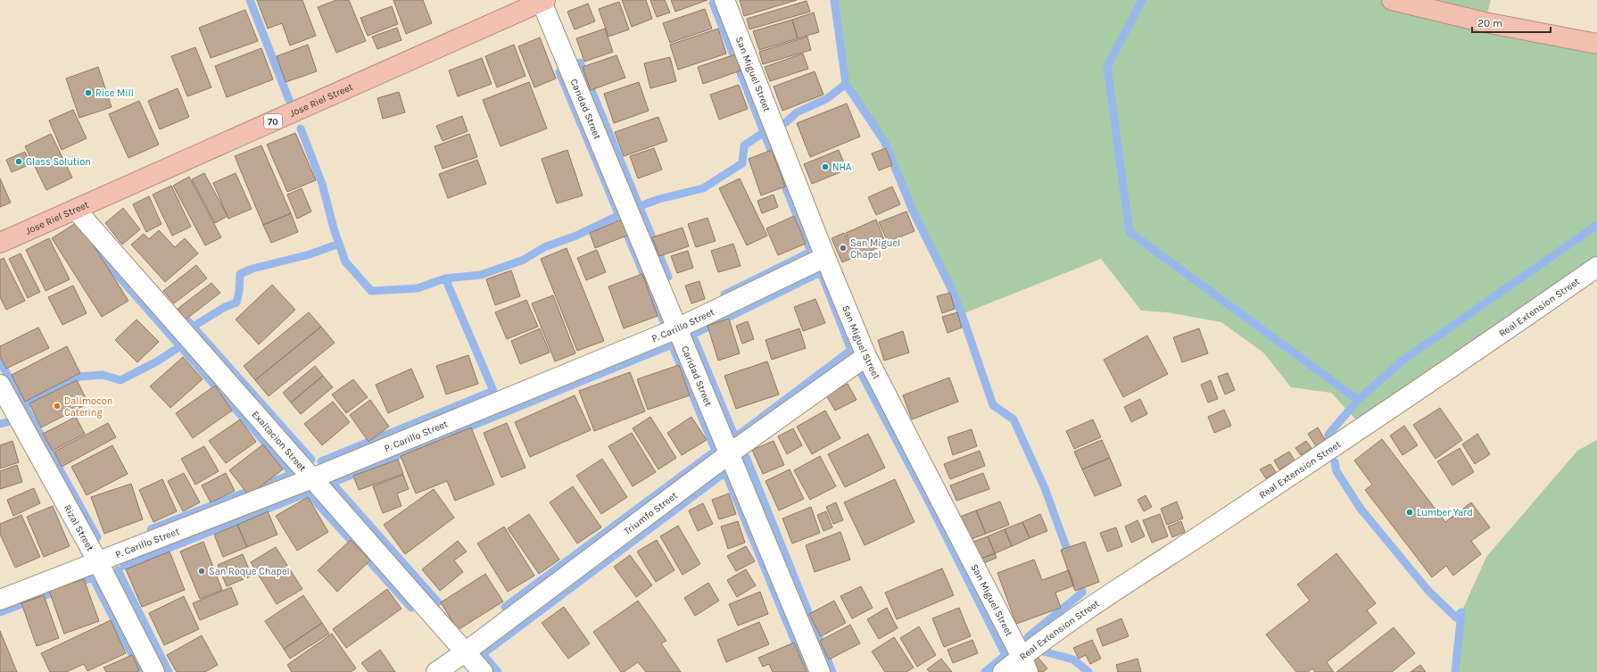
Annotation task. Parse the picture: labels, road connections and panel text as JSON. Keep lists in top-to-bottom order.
{
  "streets": {
    "highway": ["Jose Riel Street", "70"],
    "street": [
      "San Miguel Street",
      "Caridad Street",
      "Real Extension Street",
      "P. Carillo Street",
      "Exaltacion Street",
      "Triumfo Street",
      "Rizal Street"
    ]
  },
  "crossings": [
    ["San Miguel Street", "Real Extension Street"],
    ["San Miguel Street", "P. Carillo Street"],
    ["San Miguel Street", "Triumfo Street"],
    ["Jose Riel Street", "Caridad Street"],
    ["Jose Riel Street", "Exaltacion Street"],
    ["Caridad Street", "P. Carillo Street"],
    ["Caridad Street", "Triumfo Street"],
    ["P. Carillo Street", "Exaltacion Street"],
    ["P. Carillo Street", "Rizal Street"],
    ["Exaltacion Street", "Triumfo Street"]
  ],
  "places": [
    "Rice Mill",
    "Glass Solution",
    "NHA",
    "San Miguel Chapel",
    "Dalimocon Catering",
    "Lumber Yard",
    "San Roque Chapel"
  ],
  "scale_bar": "20 m"
}
